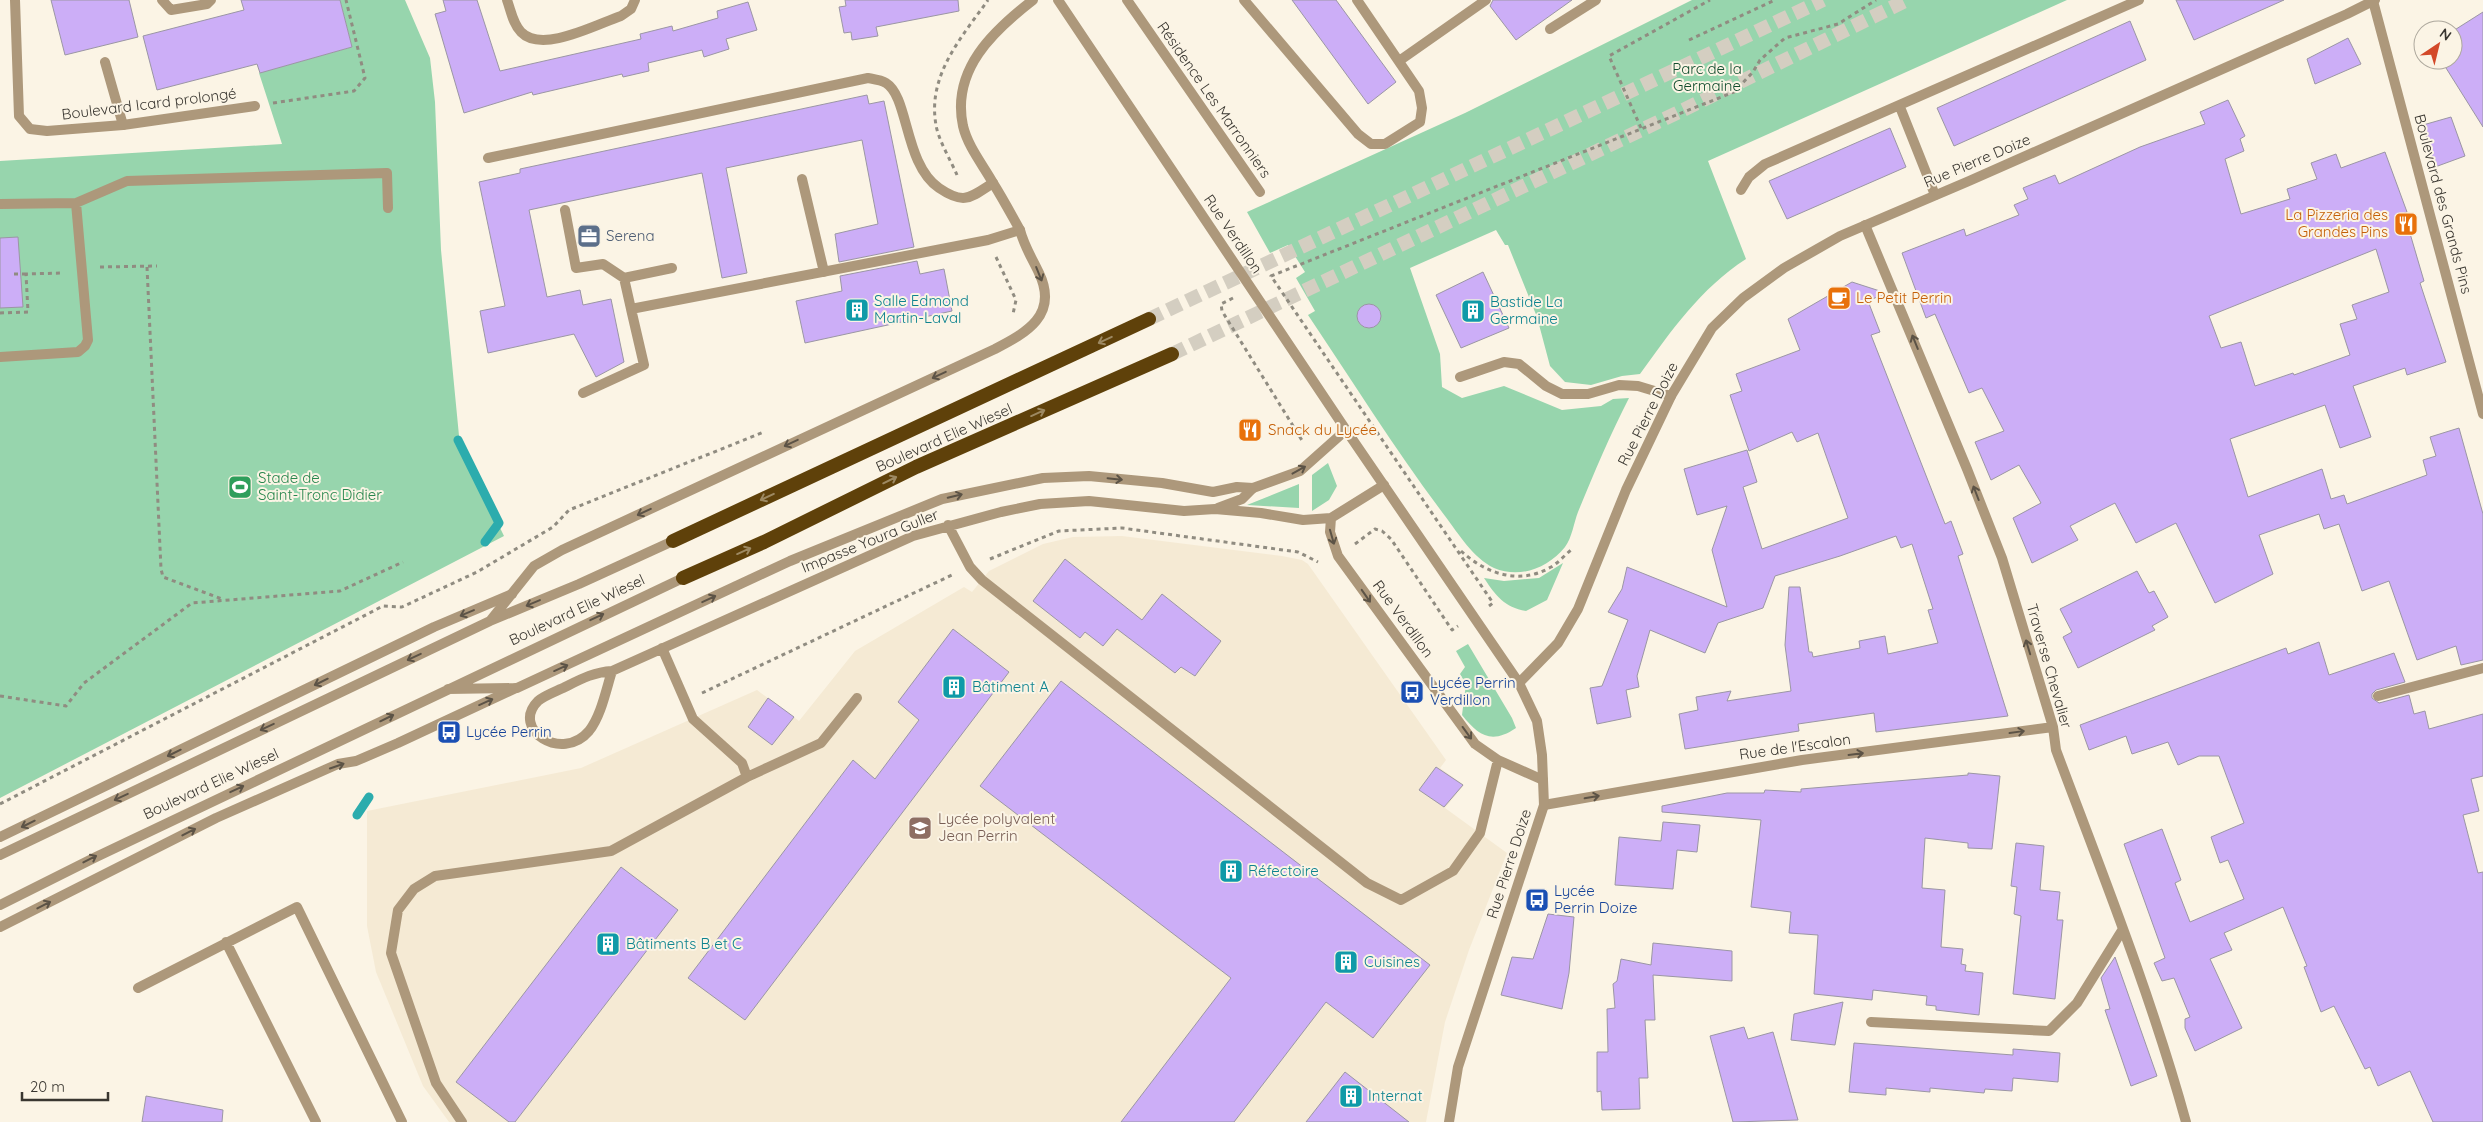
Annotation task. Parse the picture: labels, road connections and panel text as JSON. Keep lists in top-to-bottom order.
{
  "streets": {
    "highway": ["Boulevard Elie Wiesel"],
    "street": [
      "Résidence Les Marronniers",
      "Boulevard Icard prolongé",
      "Rue Pierre Doize",
      "Boulevard des Grands Pins",
      "Rue Verdillon",
      "Impasse Youra Guller",
      "Traverse Chevalier",
      "Rue de l'Escalon"
    ]
  },
  "crossings": [
    ["Rue Pierre Doize", "Boulevard des Grands Pins"],
    ["Rue Pierre Doize", "Rue Verdillon"],
    ["Rue Pierre Doize", "Traverse Chevalier"],
    ["Rue Pierre Doize", "Rue de l'Escalon"],
    ["Rue Verdillon", "Impasse Youra Guller"],
    ["Traverse Chevalier", "Rue de l'Escalon"]
  ],
  "one_way": ["Traverse Chevalier", "Rue de l'Escalon"],
  "parks": ["Parc de la Germaine"],
  "places": {
    "restaurant": ["La Pizzeria des Grandes Pins", "Snack du Lycée"],
    "office": ["Serena"],
    "cafe": ["Le Petit Perrin"],
    "building": [
      "Salle Edmond Martin-Laval",
      "Bastide La Germaine",
      "Bâtiment A",
      "Réfectoire",
      "Bâtiments B et C",
      "Cuisines",
      "Internat"
    ],
    "sports": ["Stade de Saint-Tronc Didier"],
    "bus stop": ["Lycée Perrin Verdillon", "Lycée Perrin", "Lycée Perrin Doize"],
    "school or university": ["Lycée polyvalent Jean Perrin"]
  },
  "scale_bar": "20 m",
  "north": "top right"
}
